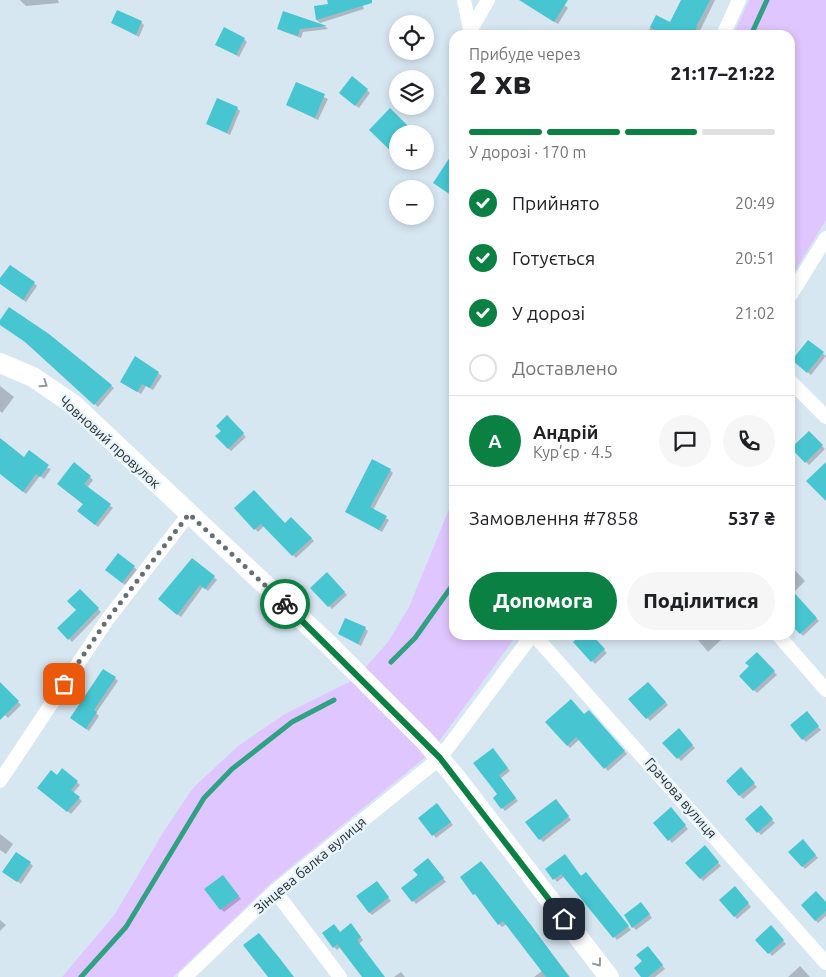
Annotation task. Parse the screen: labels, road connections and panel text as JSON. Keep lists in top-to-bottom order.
{
  "streets": {
    "street": ["Човновий провулок", "Грачова вулиця", "Зінцева балка вулиця"]
  },
  "crossings": [
    ["Човновий провулок", "Зінцева балка вулиця"]
  ],
  "one_way": ["Човновий провулок"],
  "page": {
    "map_buttons": ["+", "−"],
    "heading": ["2 хв", "Прибуде через", "21:17–21:22"],
    "panel": [
      "Андрій",
      "Кур’єр · 4.5",
      "Замовлення #7858",
      "537 ₴"
    ],
    "bar": "У дорозі · 170 m",
    "list": [
      ["Прийнято", "20:49"],
      ["Готується", "20:51"],
      ["У дорозі", "21:02"],
      "Доставлено"
    ],
    "round": "А",
    "buttons": ["Допомога", "Поділитися"]
  }
}
